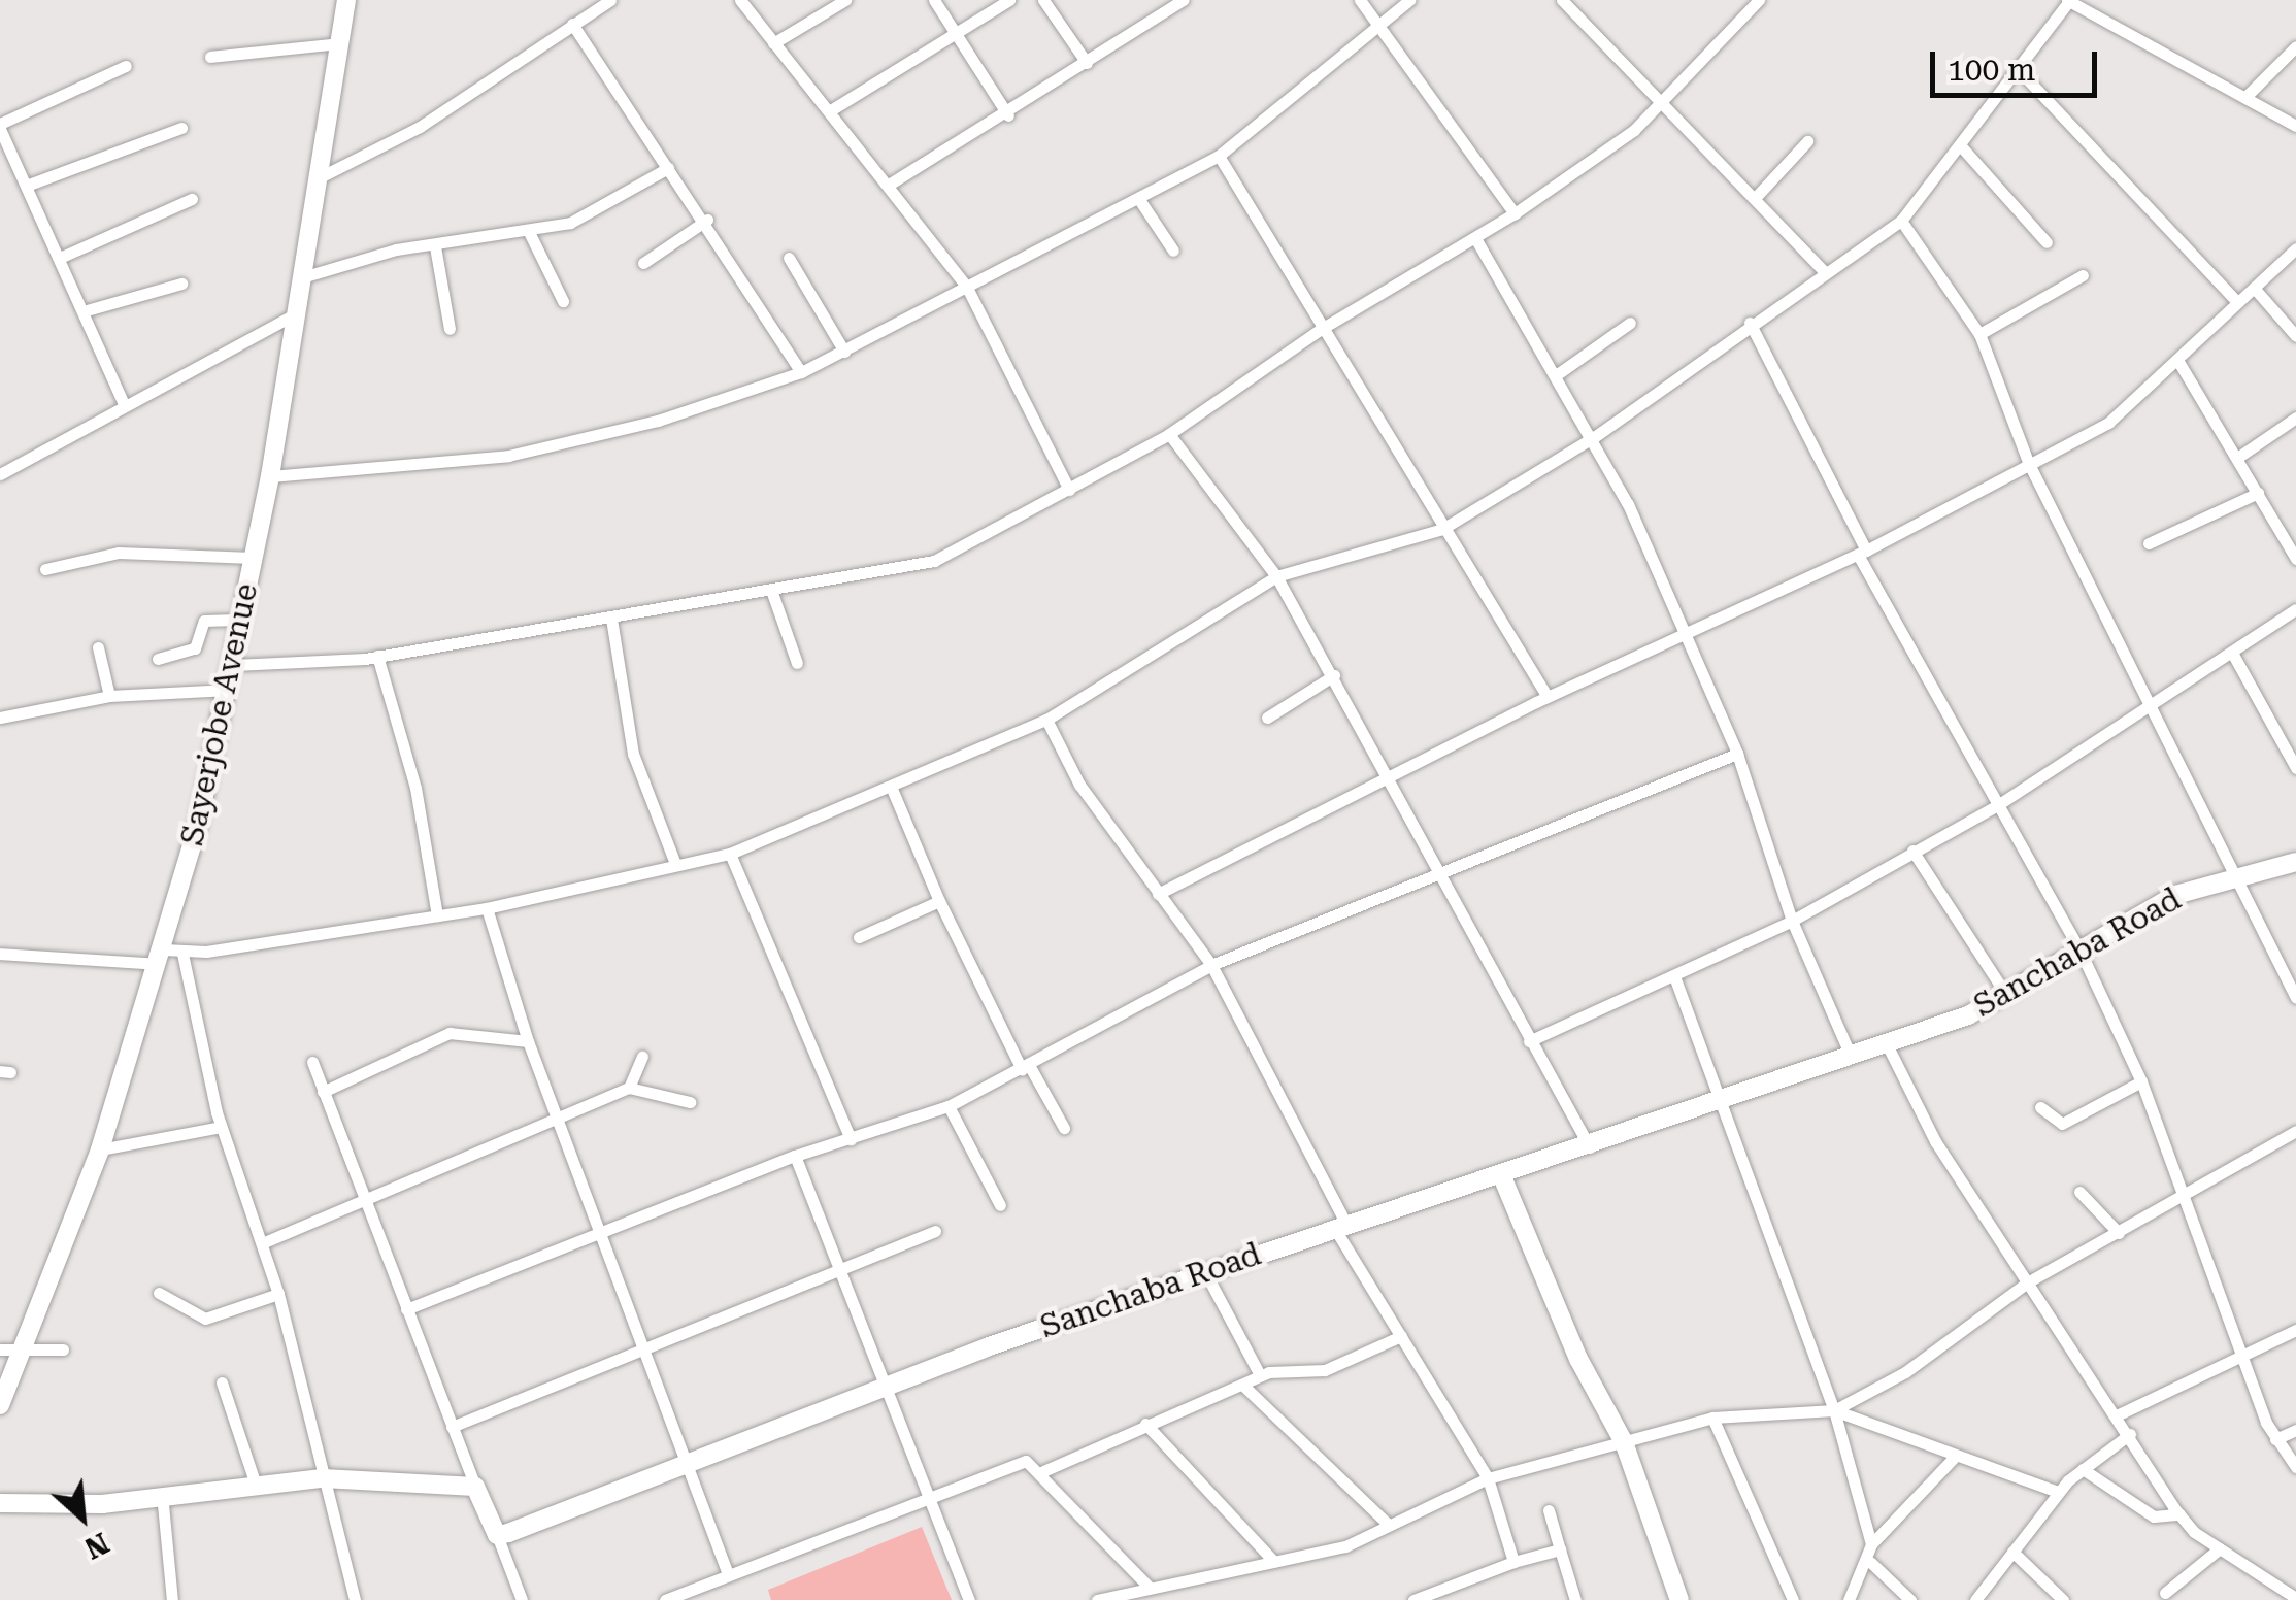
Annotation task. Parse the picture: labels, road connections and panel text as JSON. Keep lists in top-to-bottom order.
{
  "streets": {
    "street": ["Sayerjobe Avenue", "Sanchaba Road"]
  },
  "scale_bar": "100 m",
  "north": "bottom right"
}
